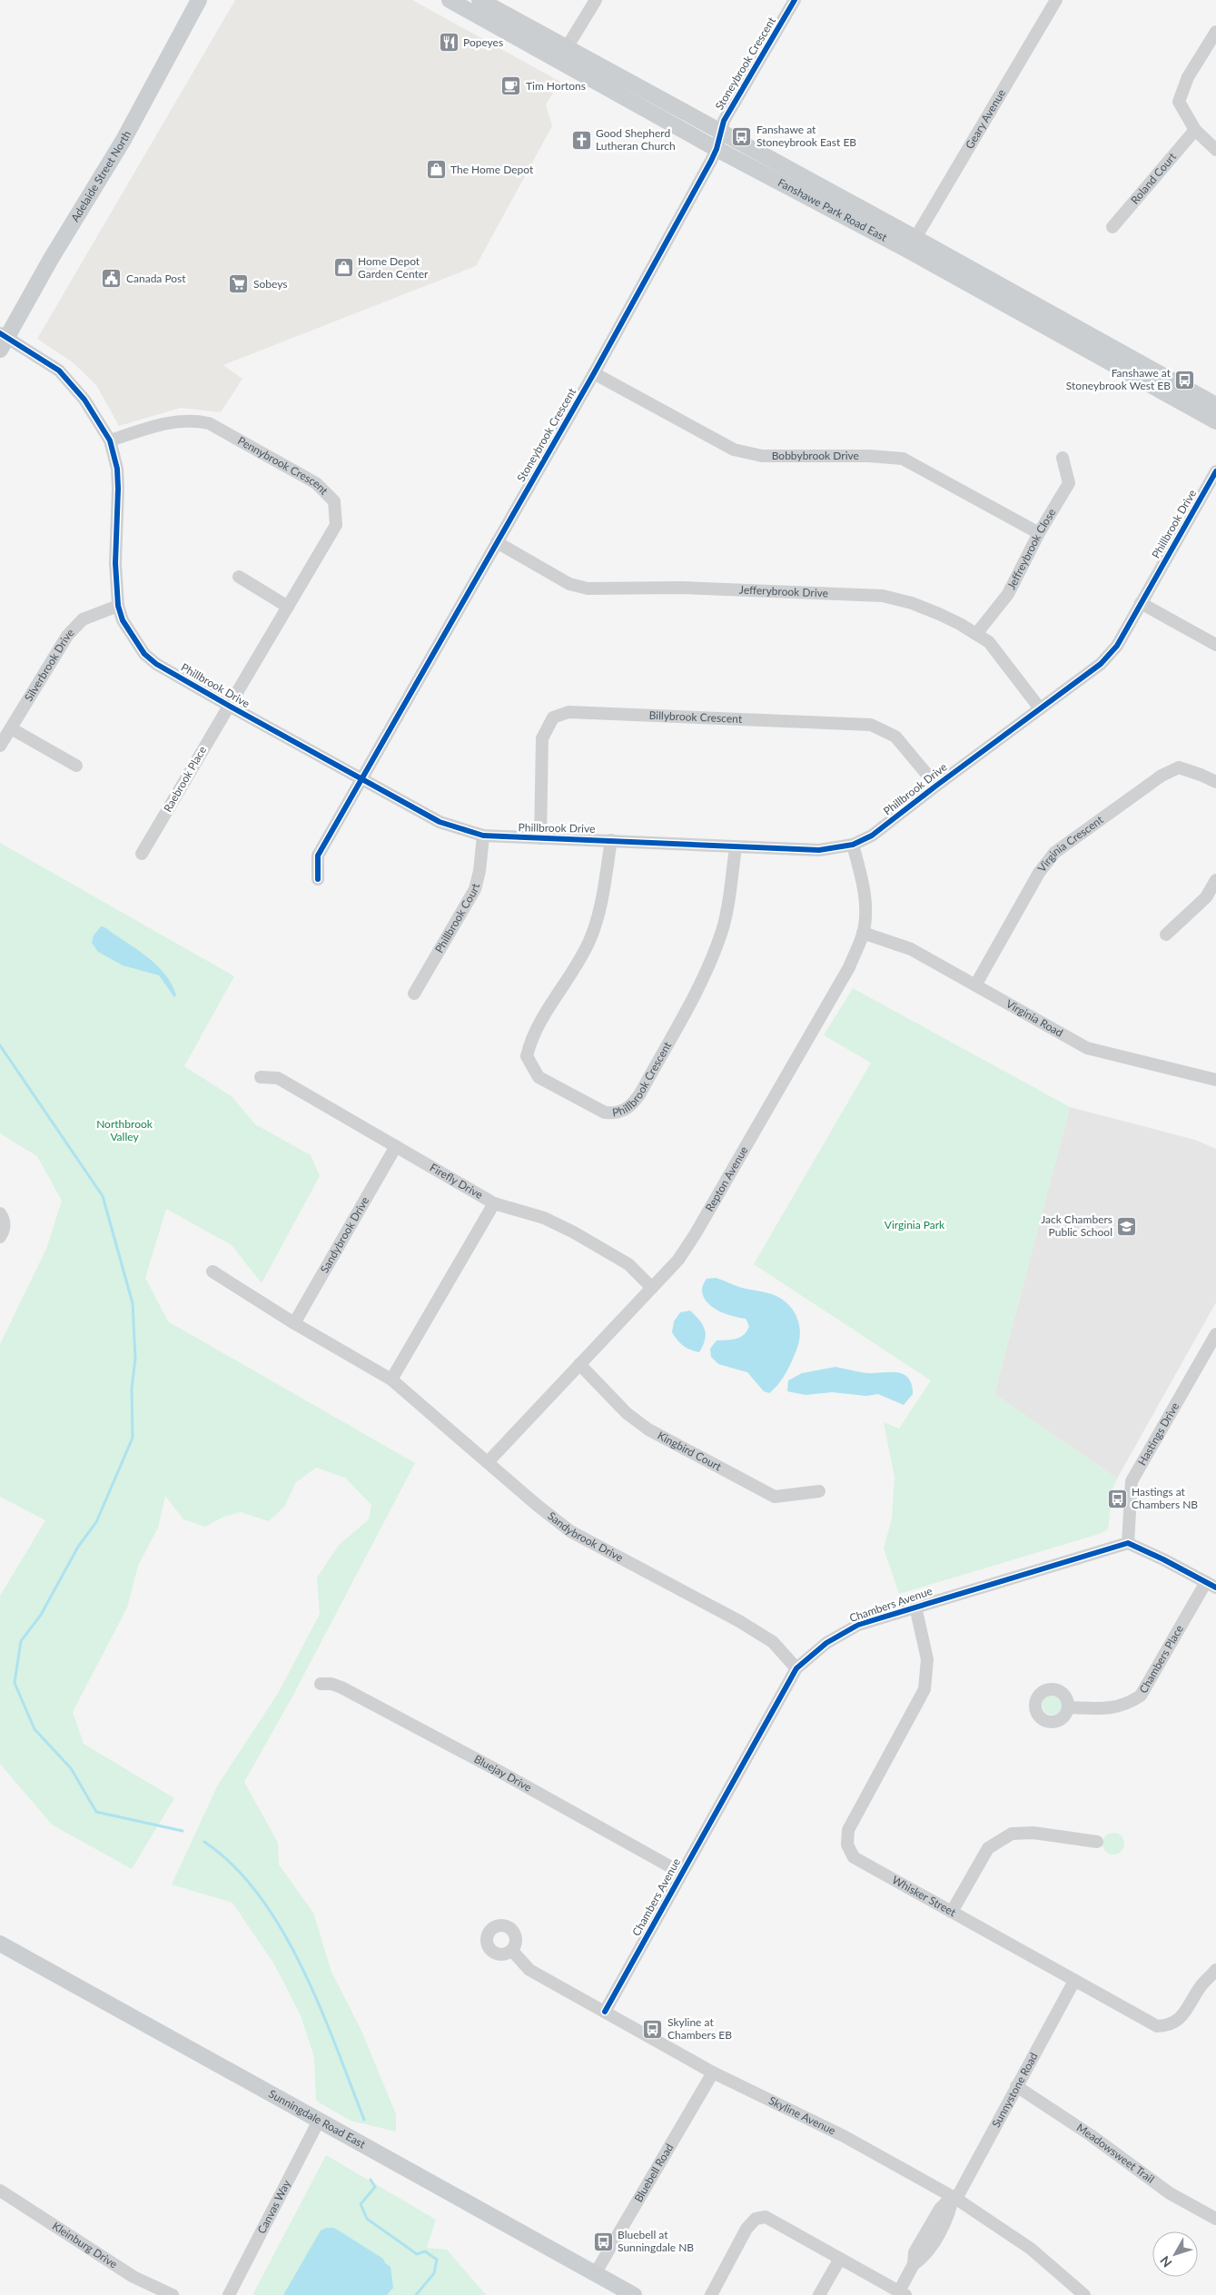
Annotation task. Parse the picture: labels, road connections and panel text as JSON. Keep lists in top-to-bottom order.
{
  "streets": {
    "main road": ["Adelaide Street North", "Fanshawe Park Road East", "Sunningdale Road East"],
    "street": [
      "Stoneybrook Crescent",
      "Geary Avenue",
      "Roland Court",
      "Bobbybrook Drive",
      "Pennybrook Crescent",
      "Phillbrook Drive",
      "Jeffreybrook Close",
      "Jefferybrook Drive",
      "Silverbrook Drive",
      "Billybrook Crescent",
      "Raebrook Place",
      "Virginia Crescent",
      "Phillbrook Court",
      "Virginia Road",
      "Phillbrook Crescent",
      "Repton Avenue",
      "Firefly Drive",
      "Sandybrook Drive",
      "Hastings Drive",
      "Kingbird Court",
      "Chambers Avenue",
      "Chambers Place",
      "Bluejay Drive",
      "Whisker Street",
      "Sunnystone Road",
      "Skyline Avenue",
      "Meadowsweet Trail",
      "Bluebell Road",
      "Canvas Way",
      "Kleinburg Drive"
    ]
  },
  "crossings": [
    ["Stoneybrook Crescent", "Fanshawe Park Road East"],
    ["Stoneybrook Crescent", "Bobbybrook Drive"],
    ["Stoneybrook Crescent", "Phillbrook Drive"],
    ["Stoneybrook Crescent", "Jefferybrook Drive"],
    ["Geary Avenue", "Fanshawe Park Road East"],
    ["Adelaide Street North", "Phillbrook Drive"],
    ["Bobbybrook Drive", "Jeffreybrook Close"],
    ["Pennybrook Crescent", "Phillbrook Drive"],
    ["Pennybrook Crescent", "Raebrook Place"],
    ["Phillbrook Drive", "Jefferybrook Drive"],
    ["Phillbrook Drive", "Silverbrook Drive"],
    ["Phillbrook Drive", "Billybrook Crescent"],
    ["Phillbrook Drive", "Raebrook Place"],
    ["Phillbrook Drive", "Phillbrook Court"],
    ["Phillbrook Drive", "Phillbrook Crescent"],
    ["Phillbrook Drive", "Repton Avenue"],
    ["Jeffreybrook Close", "Jefferybrook Drive"],
    ["Virginia Crescent", "Virginia Road"],
    ["Virginia Road", "Repton Avenue"],
    ["Repton Avenue", "Firefly Drive"],
    ["Repton Avenue", "Sandybrook Drive"],
    ["Repton Avenue", "Kingbird Court"],
    ["Firefly Drive", "Sandybrook Drive"],
    ["Sandybrook Drive", "Chambers Avenue"],
    ["Hastings Drive", "Chambers Avenue"],
    ["Chambers Avenue", "Bluejay Drive"],
    ["Chambers Avenue", "Whisker Street"],
    ["Chambers Avenue", "Skyline Avenue"],
    ["Whisker Street", "Sunnystone Road"],
    ["Sunnystone Road", "Skyline Avenue"],
    ["Sunnystone Road", "Meadowsweet Trail"],
    ["Skyline Avenue", "Bluebell Road"],
    ["Sunningdale Road East", "Bluebell Road"],
    ["Sunningdale Road East", "Canvas Way"]
  ],
  "parks": ["Northbrook Valley", "Virginia Park"],
  "places": {
    "restaurant": ["Popeyes"],
    "cafe": ["Tim Hortons"],
    "bus stop": [
      "Fanshawe at Stoneybrook East EB",
      "Fanshawe at Stoneybrook West EB",
      "Hastings at Chambers NB",
      "Skyline at Chambers EB",
      "Bluebell at Sunningdale NB"
    ],
    "church": ["Good Shepherd Lutheran Church"],
    "shop": ["The Home Depot", "Home Depot Garden Center"],
    "public building": ["Canada Post"],
    "supermarket": ["Sobeys"],
    "school or university": ["Jack Chambers Public School"]
  },
  "north": "bottom left"
}
